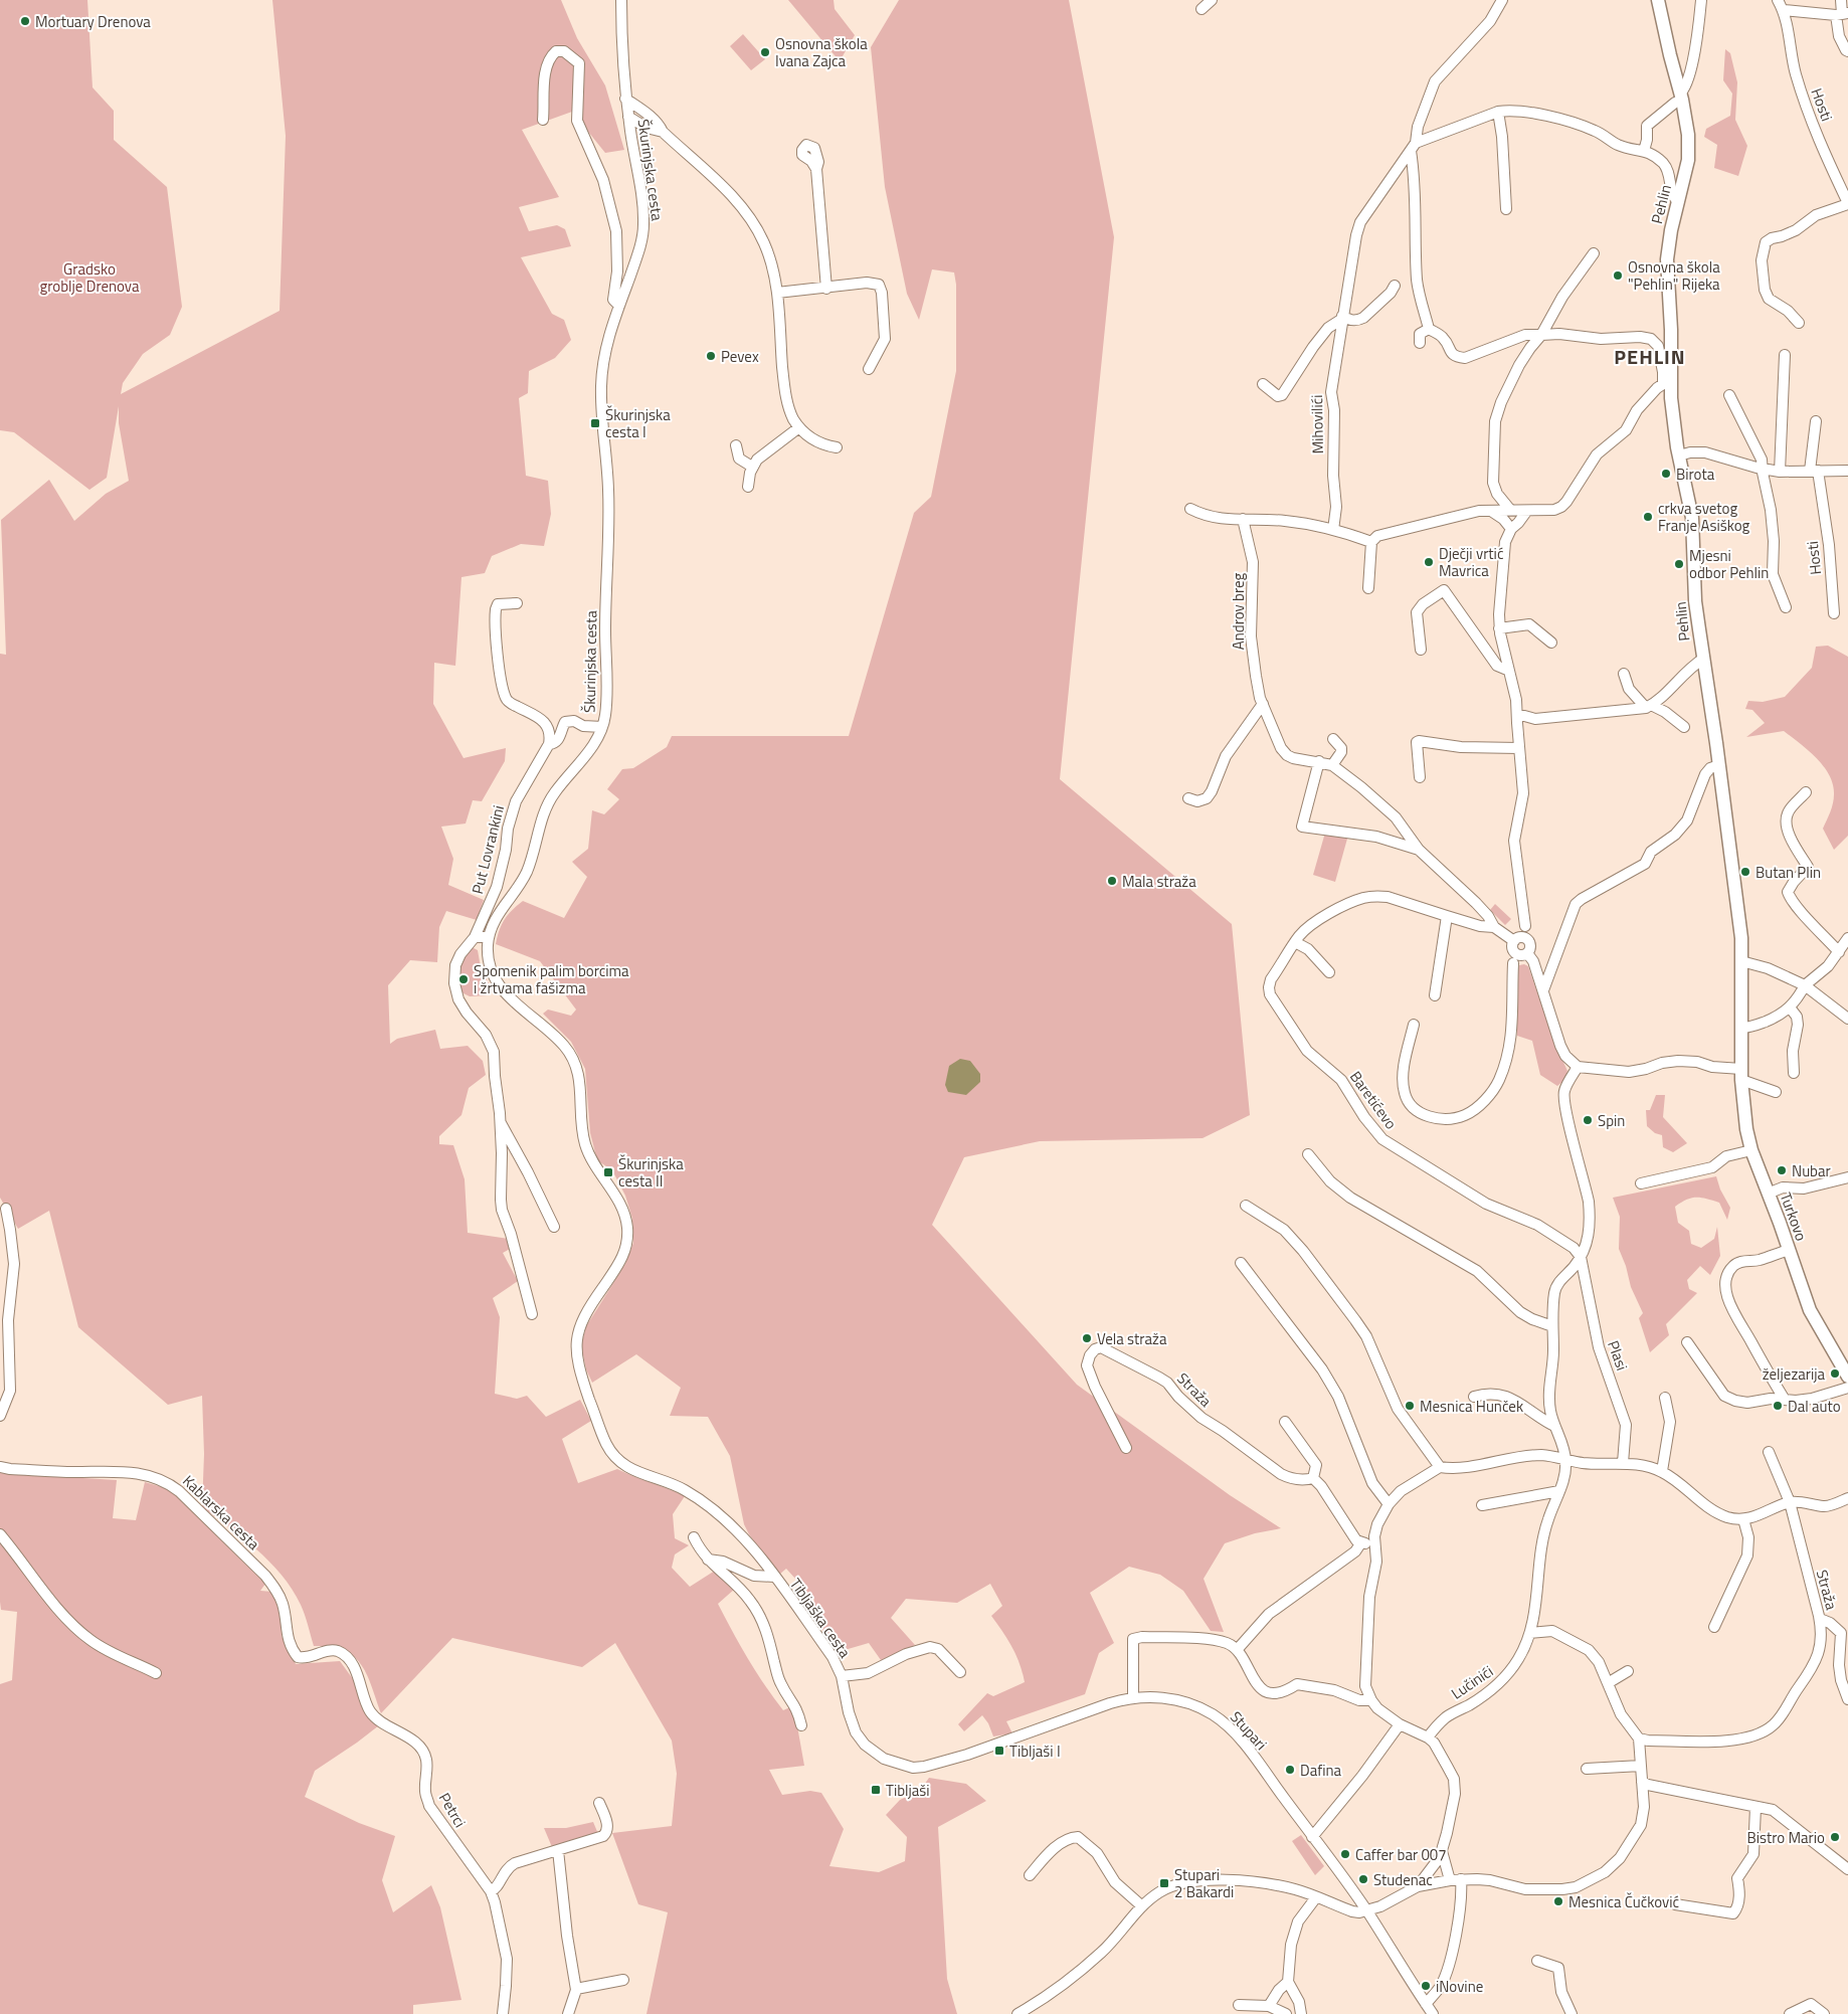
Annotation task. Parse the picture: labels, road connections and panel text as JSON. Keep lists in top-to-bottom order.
{
  "streets": {
    "main road": ["Pehlin", "Turkovo"],
    "street": [
      "Hosti",
      "Škurinjska cesta",
      "Mihovilići",
      "Androv breg",
      "Put Lovrankini",
      "Baretićevo",
      "Plasi",
      "Straža",
      "Kablarska cesta",
      "Tibljaška cesta",
      "Lučinići",
      "Stupari",
      "Petrci"
    ]
  },
  "crossings": [
    ["Škurinjska cesta", "Put Lovrankini"],
    ["Škurinjska cesta", "Tibljaška cesta"],
    ["Pehlin", "Turkovo"],
    ["Androv breg", "Baretićevo"],
    ["Baretićevo", "Plasi"],
    ["Kablarska cesta", "Petrci"],
    ["Tibljaška cesta", "Stupari"]
  ],
  "districts": ["PEHLIN"],
  "parks": ["Gradsko groblje Drenova"],
  "places": {
    "other": [
      "Mortuary Drenova",
      "Osnovna škola Ivana Zajca",
      "Osnovna škola \"Pehlin\" Rijeka",
      "Pevex",
      "Birota",
      "crkva svetog Franje Asiškog",
      "Dječji vrtić Mavrica",
      "Mjesni odbor Pehlin",
      "Butan Plin",
      "Mala straža",
      "Spomenik palim borcima i žrtvama fašizma",
      "Spin",
      "Nubar",
      "Vela straža",
      "željezarija",
      "Mesnica Hunček",
      "Dal auto",
      "Dafina",
      "Bistro Mario",
      "Caffer bar 007",
      "Studenac",
      "Mesnica Čučković",
      "iNovine"
    ],
    "transit": [
      "Škurinjska cesta I",
      "Škurinjska cesta II",
      "Tibljaši I",
      "Tibljaši",
      "Stupari 2 Bakardi"
    ]
  }
}
